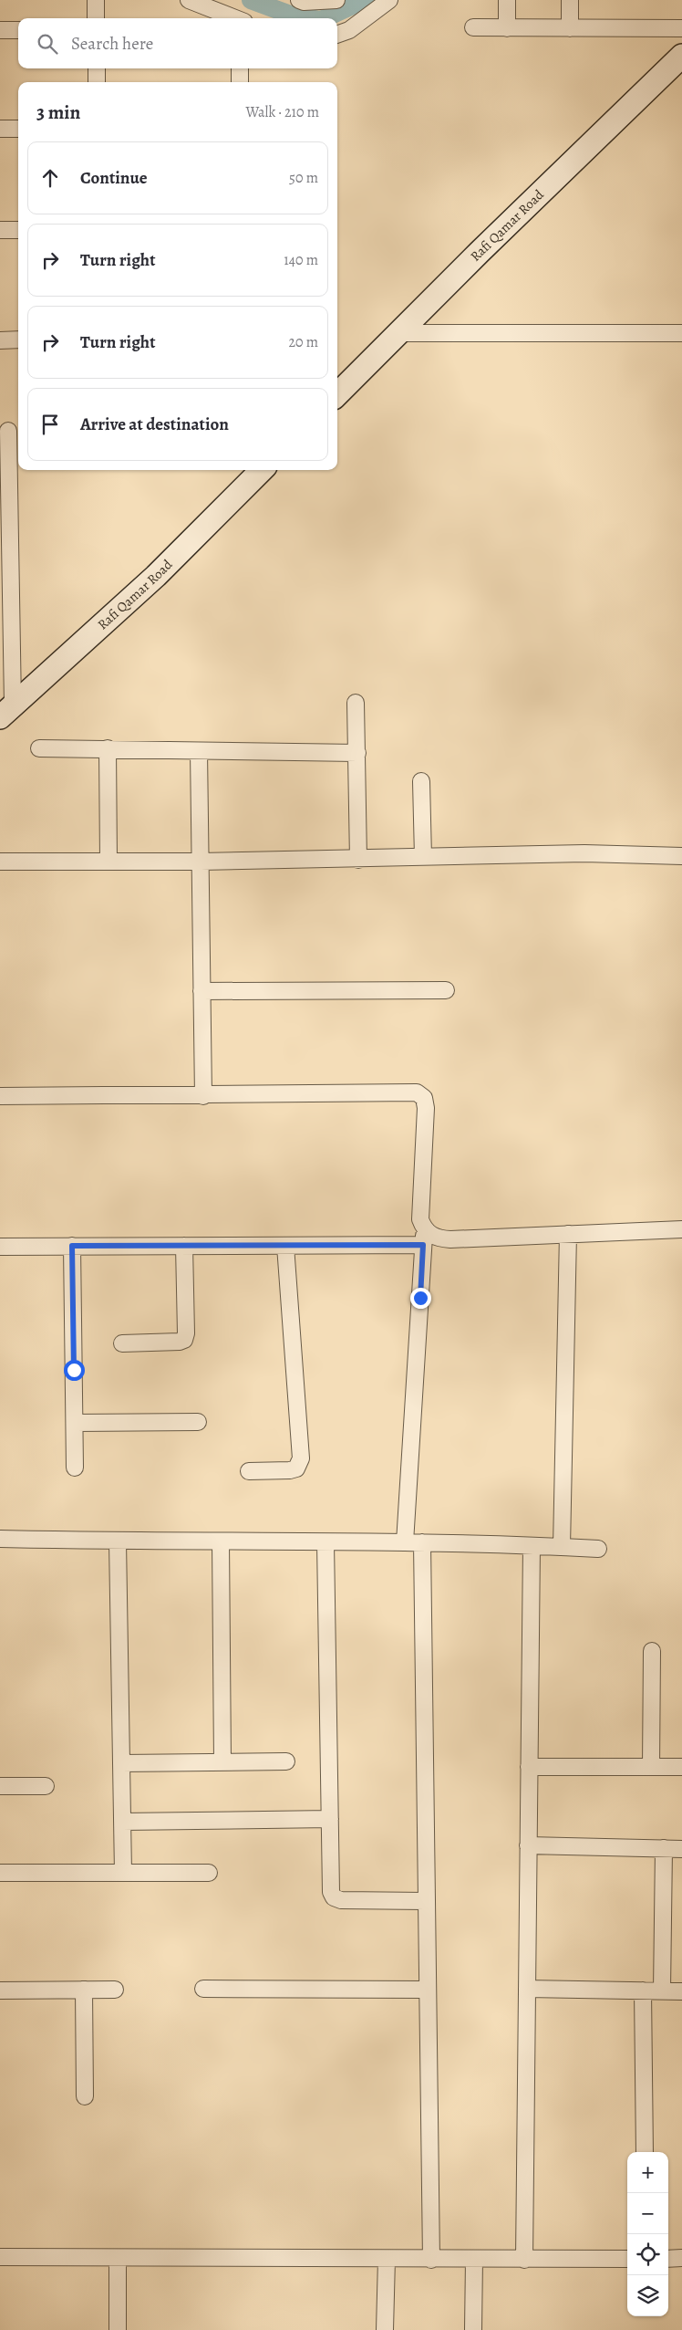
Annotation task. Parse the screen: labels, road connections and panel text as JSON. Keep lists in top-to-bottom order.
{
  "streets": {
    "street": ["Rafi Qamar Road"]
  },
  "page": {
    "search": "Search here",
    "heading": ["3 min", "Walk · 210 m"],
    "list": [
      ["Continue", "50 m"],
      ["Turn right", "140 m"],
      ["Turn right", "20 m"],
      "Arrive at destination"
    ],
    "map_buttons": ["+", "−"]
  }
}
